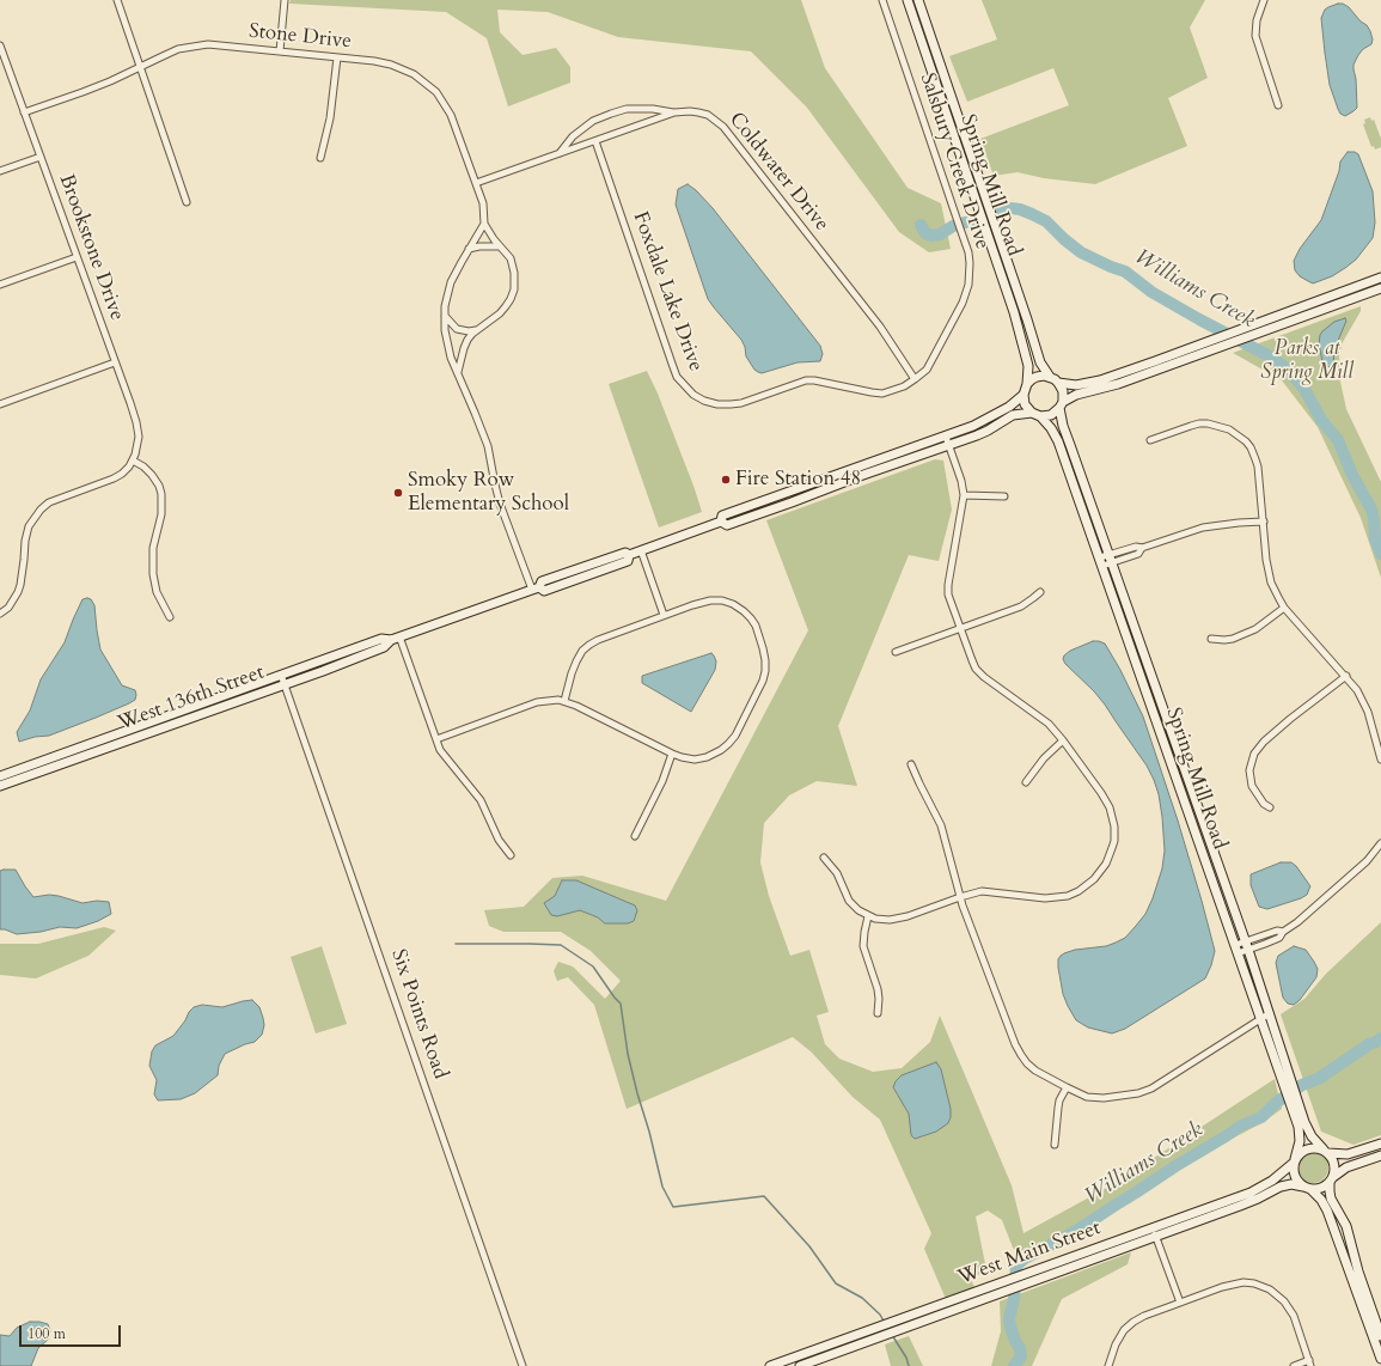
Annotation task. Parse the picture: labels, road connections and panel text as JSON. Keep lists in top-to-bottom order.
{
  "streets": {
    "street": [
      "Stone Drive",
      "Salsbury Creek Drive",
      "Coldwater Drive",
      "Spring Mill Road",
      "Brookstone Drive",
      "Foxdale Lake Drive",
      "West 136th Street",
      "Six Points Road",
      "West Main Street"
    ]
  },
  "crossings": [
    ["Stone Drive", "Coldwater Drive"],
    ["Stone Drive", "Brookstone Drive"],
    ["Salsbury Creek Drive", "Coldwater Drive"],
    ["Salsbury Creek Drive", "Foxdale Lake Drive"],
    ["Coldwater Drive", "Foxdale Lake Drive"],
    ["Spring Mill Road", "West 136th Street"],
    ["Spring Mill Road", "West Main Street"],
    ["West 136th Street", "Six Points Road"]
  ],
  "water": ["Williams Creek"],
  "parks": ["Parks at Spring Mill"],
  "places": ["Fire Station 48", "Smoky Row Elementary School"],
  "scale_bar": "100 m"
}
